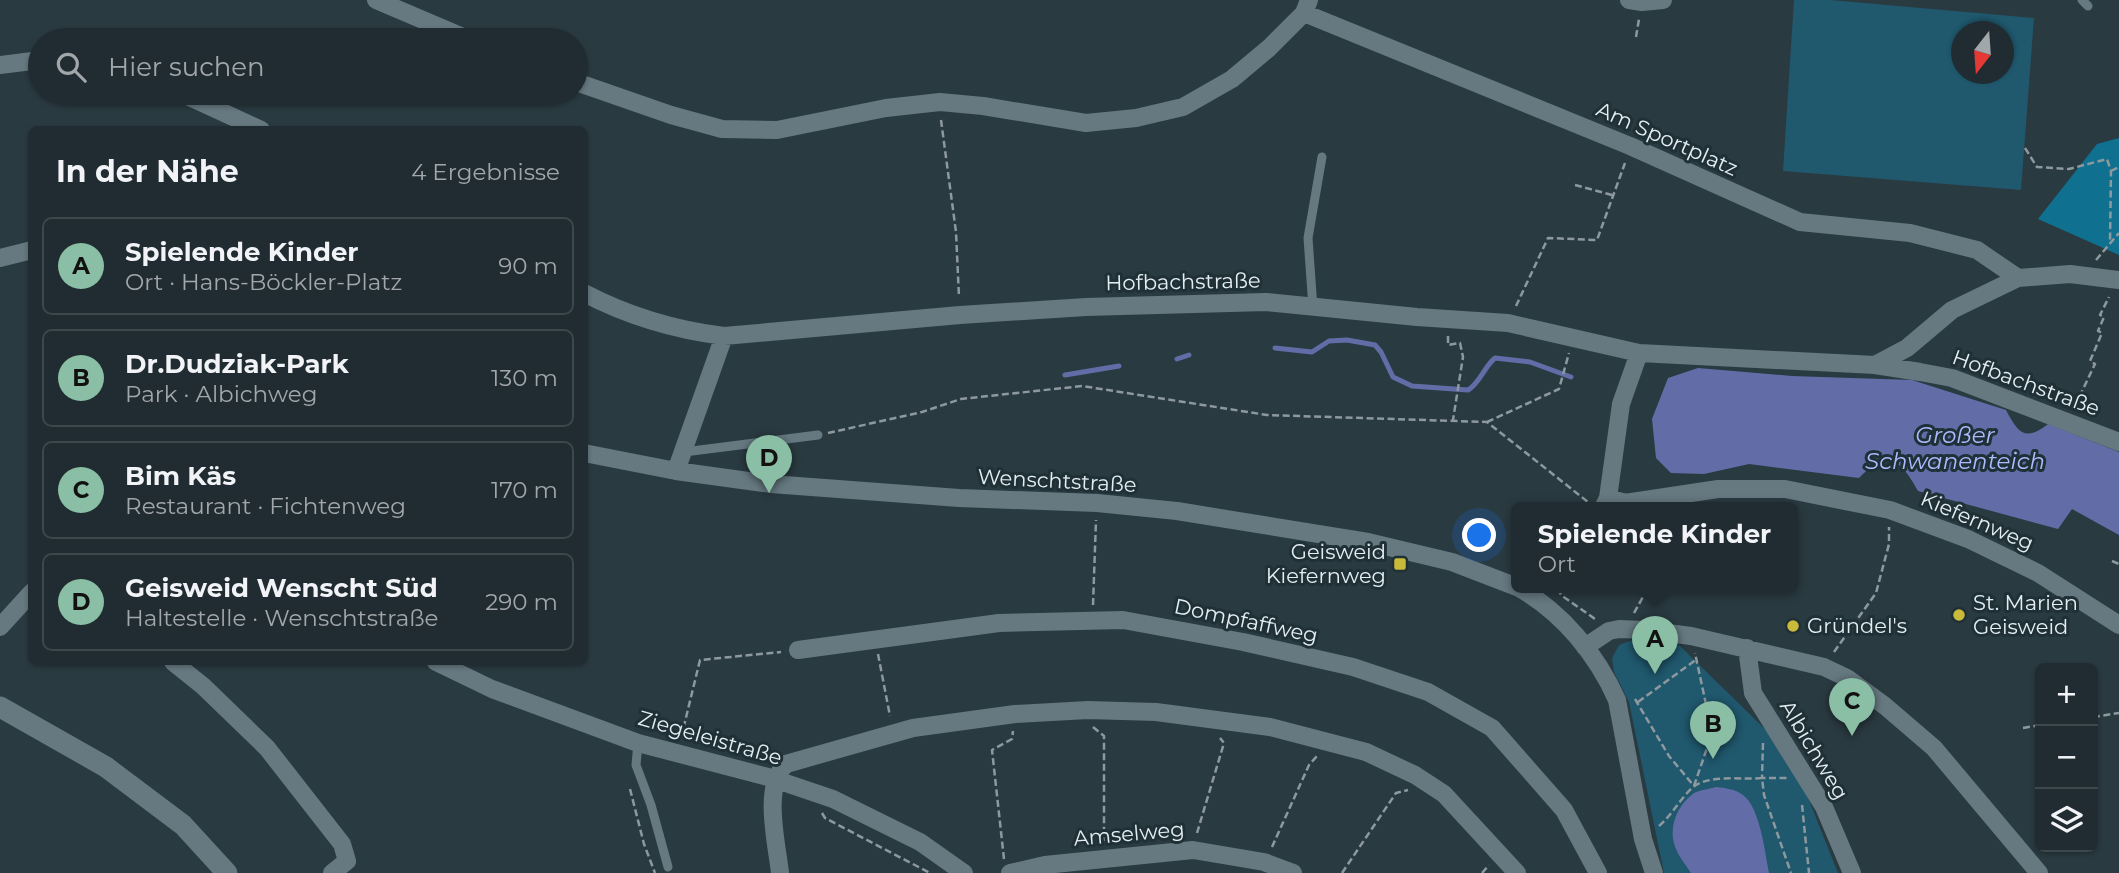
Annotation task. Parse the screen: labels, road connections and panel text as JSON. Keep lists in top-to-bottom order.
{
  "streets": {
    "street": [
      "Am Sportplatz",
      "Hofbachstraße",
      "Wenschtstraße",
      "Kiefernweg",
      "Dompfaffweg",
      "Ziegeleistraße",
      "Albichweg",
      "Amselweg"
    ]
  },
  "crossings": [
    ["Am Sportplatz", "Hofbachstraße"]
  ],
  "water": ["Großer Schwanenteich"],
  "places": {
    "transit": ["Geisweid Kiefernweg"],
    "other": ["St. Marien Geisweid", "Gründel's"]
  },
  "north": "bottom",
  "page": {
    "search": "Hier suchen",
    "heading": ["In der Nähe", "4 Ergebnisse"],
    "list": [
      {
        "mark": "A",
        "name": "Spielende Kinder",
        "note": "Ort · Hans-Böckler-Platz",
        "value": "90 m"
      },
      {
        "mark": "B",
        "name": "Dr.Dudziak-Park",
        "note": "Park · Albichweg",
        "value": "130 m"
      },
      {
        "mark": "C",
        "name": "Bim Käs",
        "note": "Restaurant · Fichtenweg",
        "value": "170 m"
      },
      {
        "mark": "D",
        "name": "Geisweid Wenscht Süd",
        "note": "Haltestelle · Wenschtstraße",
        "value": "290 m"
      }
    ],
    "pins": [
      "D",
      "A",
      "C",
      "B"
    ],
    "popup": ["Spielende Kinder", "Ort"],
    "map_buttons": ["+", "−"]
  }
}
